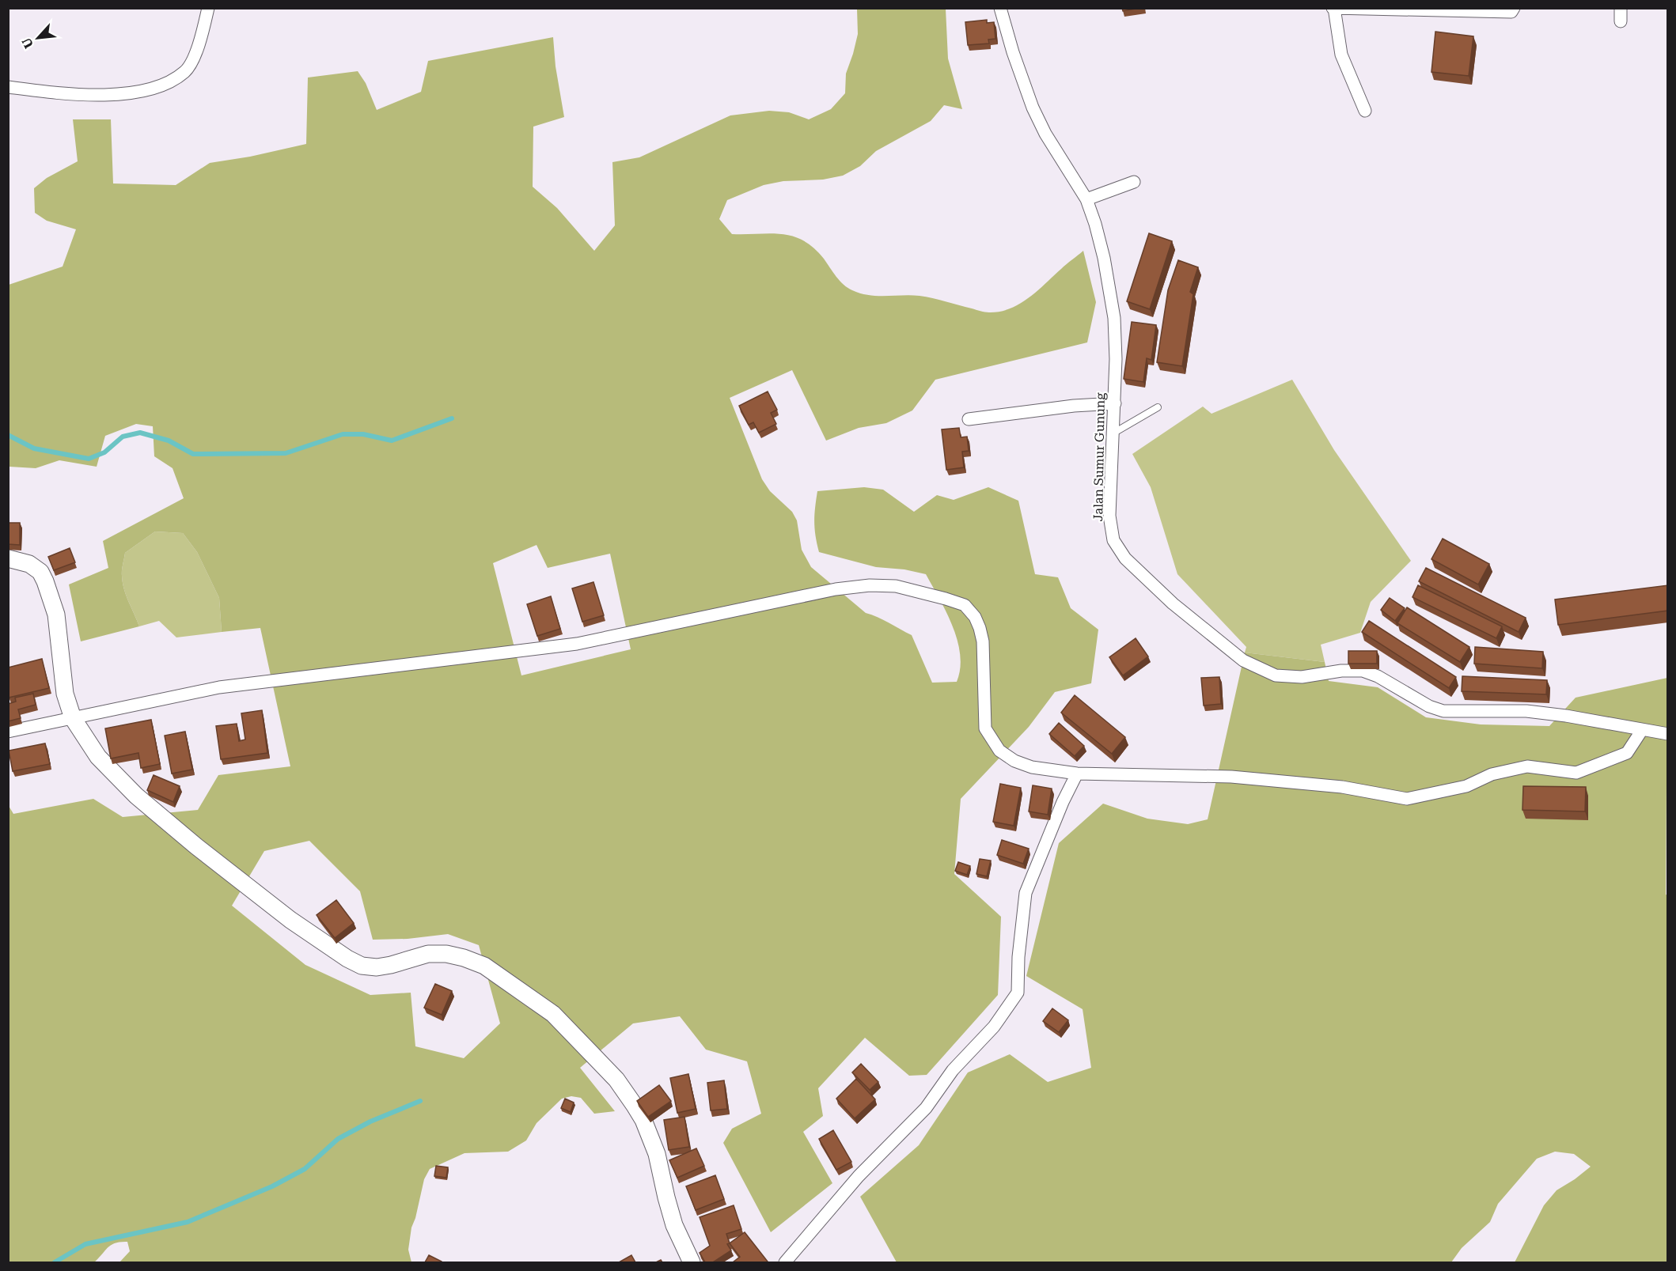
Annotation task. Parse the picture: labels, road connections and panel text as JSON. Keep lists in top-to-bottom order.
{
  "streets": {
    "street": ["Jalan Sumur Gunung"]
  },
  "north": "bottom left"
}
